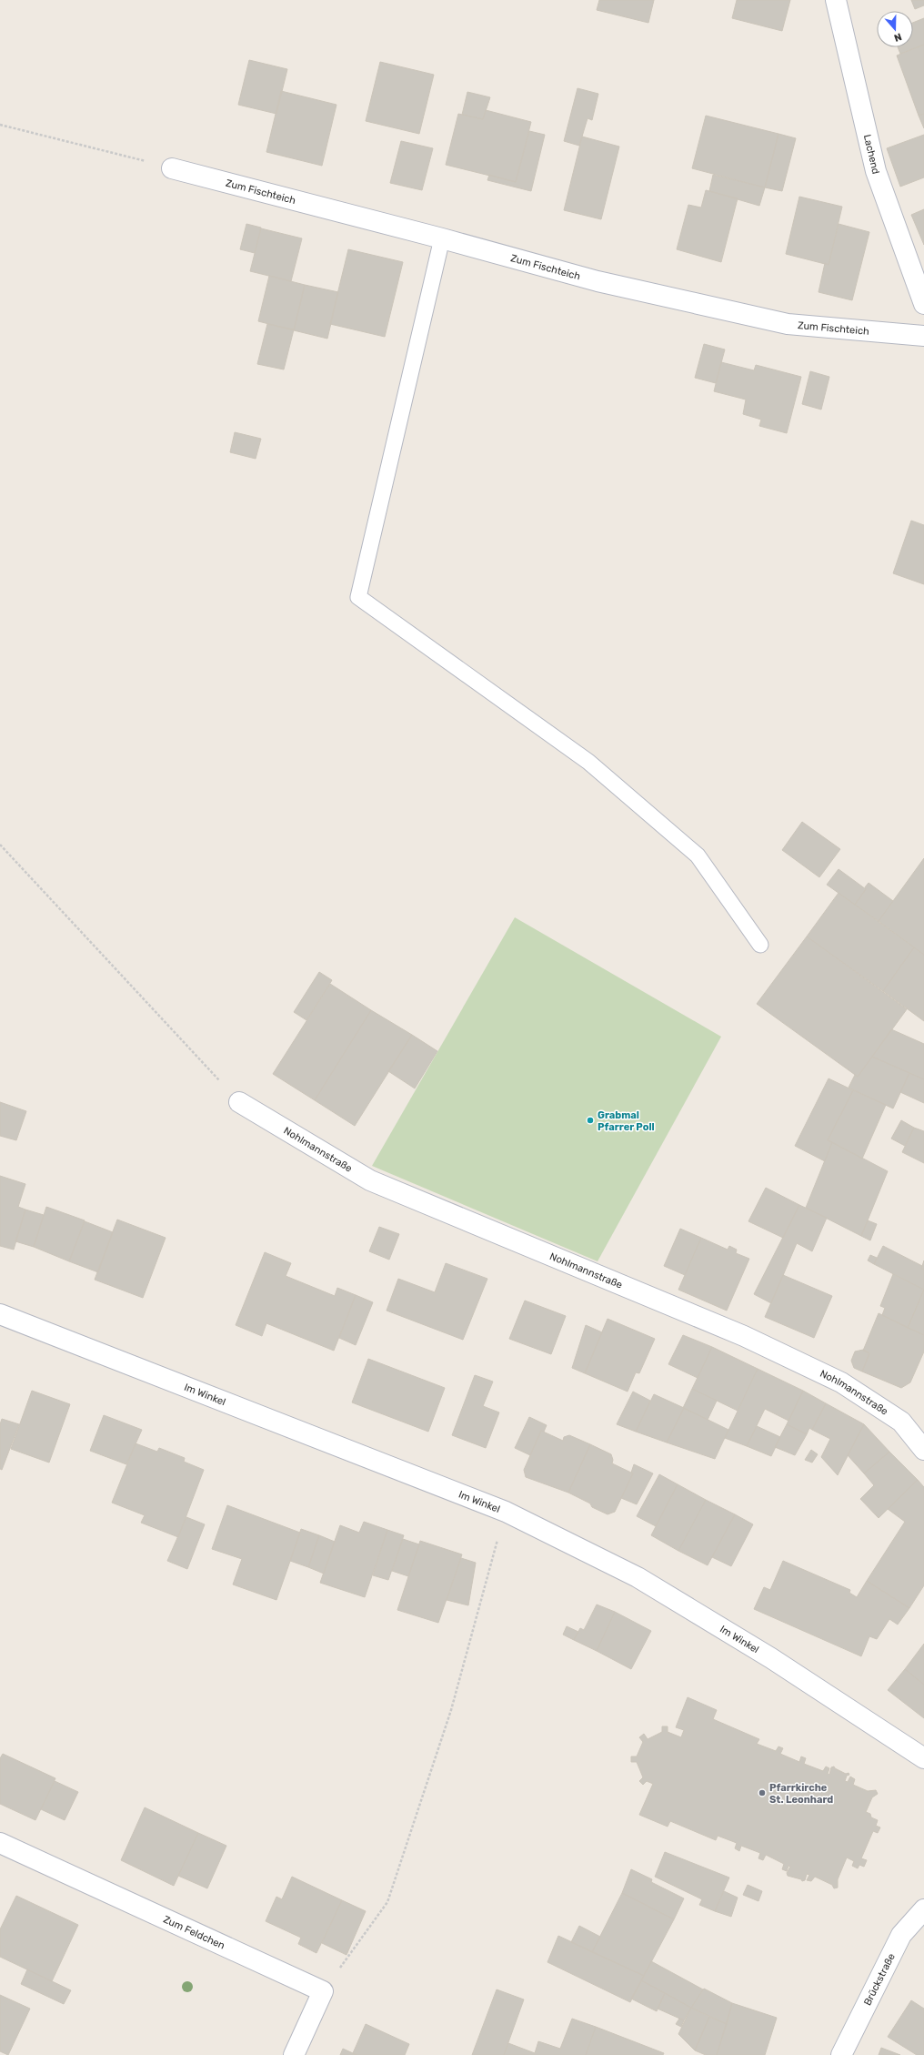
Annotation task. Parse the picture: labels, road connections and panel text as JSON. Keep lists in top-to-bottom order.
{
  "streets": {
    "street": [
      "Lachend",
      "Zum Fischteich",
      "Nohlmannstraße",
      "Im Winkel",
      "Zum Feldchen",
      "Brückstraße"
    ]
  },
  "places": ["Grabmal Pfarrer Poll", "Pfarrkirche St. Leonhard"],
  "north": "bottom"
}
